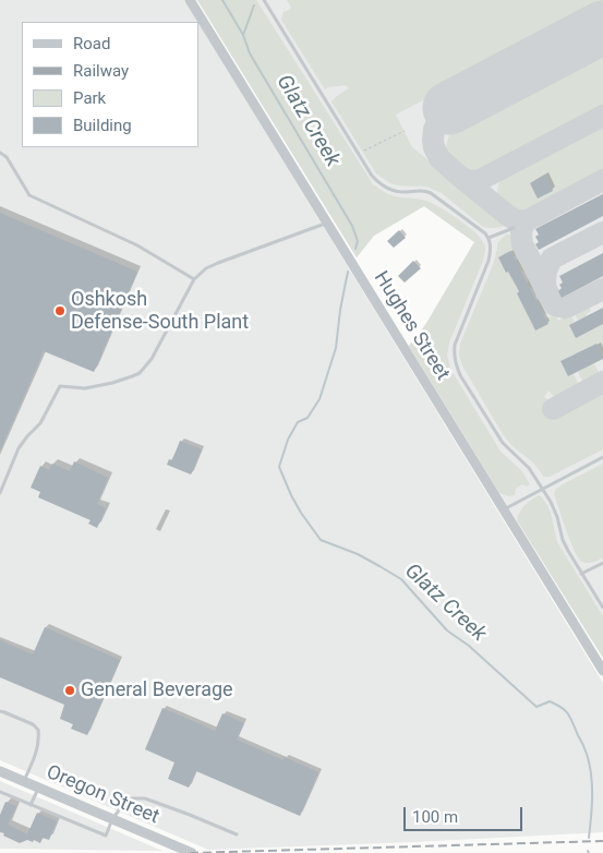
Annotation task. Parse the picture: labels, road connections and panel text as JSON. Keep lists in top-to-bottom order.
{
  "streets": {
    "street": ["Hughes Street", "Oregon Street"]
  },
  "water": ["Glatz Creek"],
  "places": ["Oshkosh Defense-South Plant", "General Beverage"],
  "legend": [
    "Road",
    "Railway",
    "Park",
    "Building"
  ],
  "scale_bar": "100 m"
}
